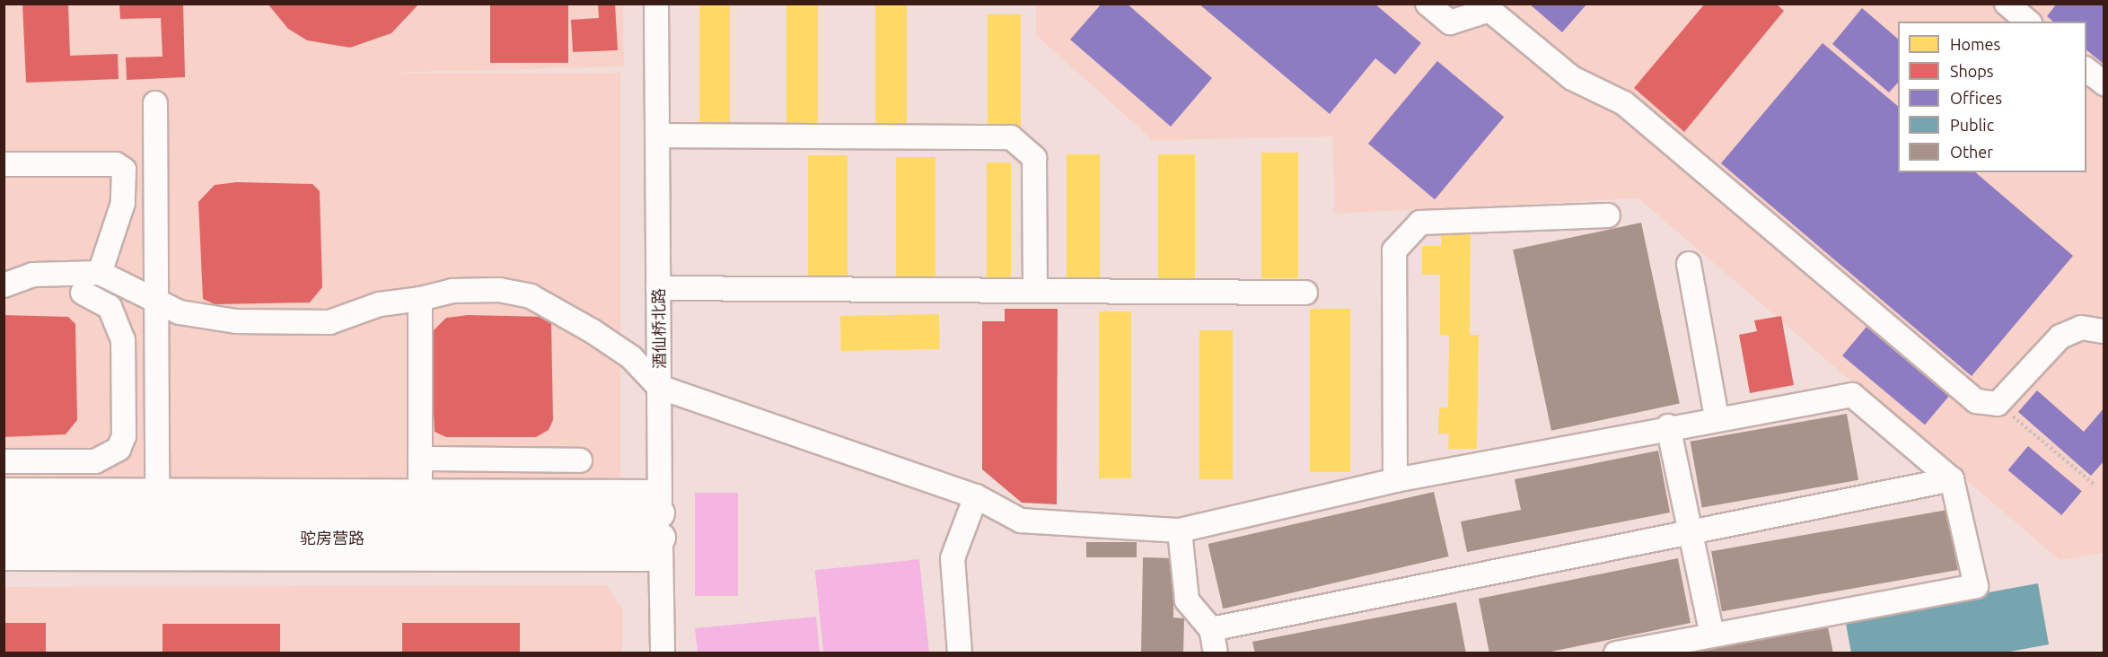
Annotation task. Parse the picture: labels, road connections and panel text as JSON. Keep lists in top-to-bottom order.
{
  "streets": {
    "main road": ["驼房营路"],
    "street": ["酒仙桥北路"]
  },
  "crossings": [
    ["酒仙桥北路", "驼房营路"]
  ],
  "legend": [
    "Homes",
    "Shops",
    "Offices",
    "Public",
    "Other"
  ]
}
